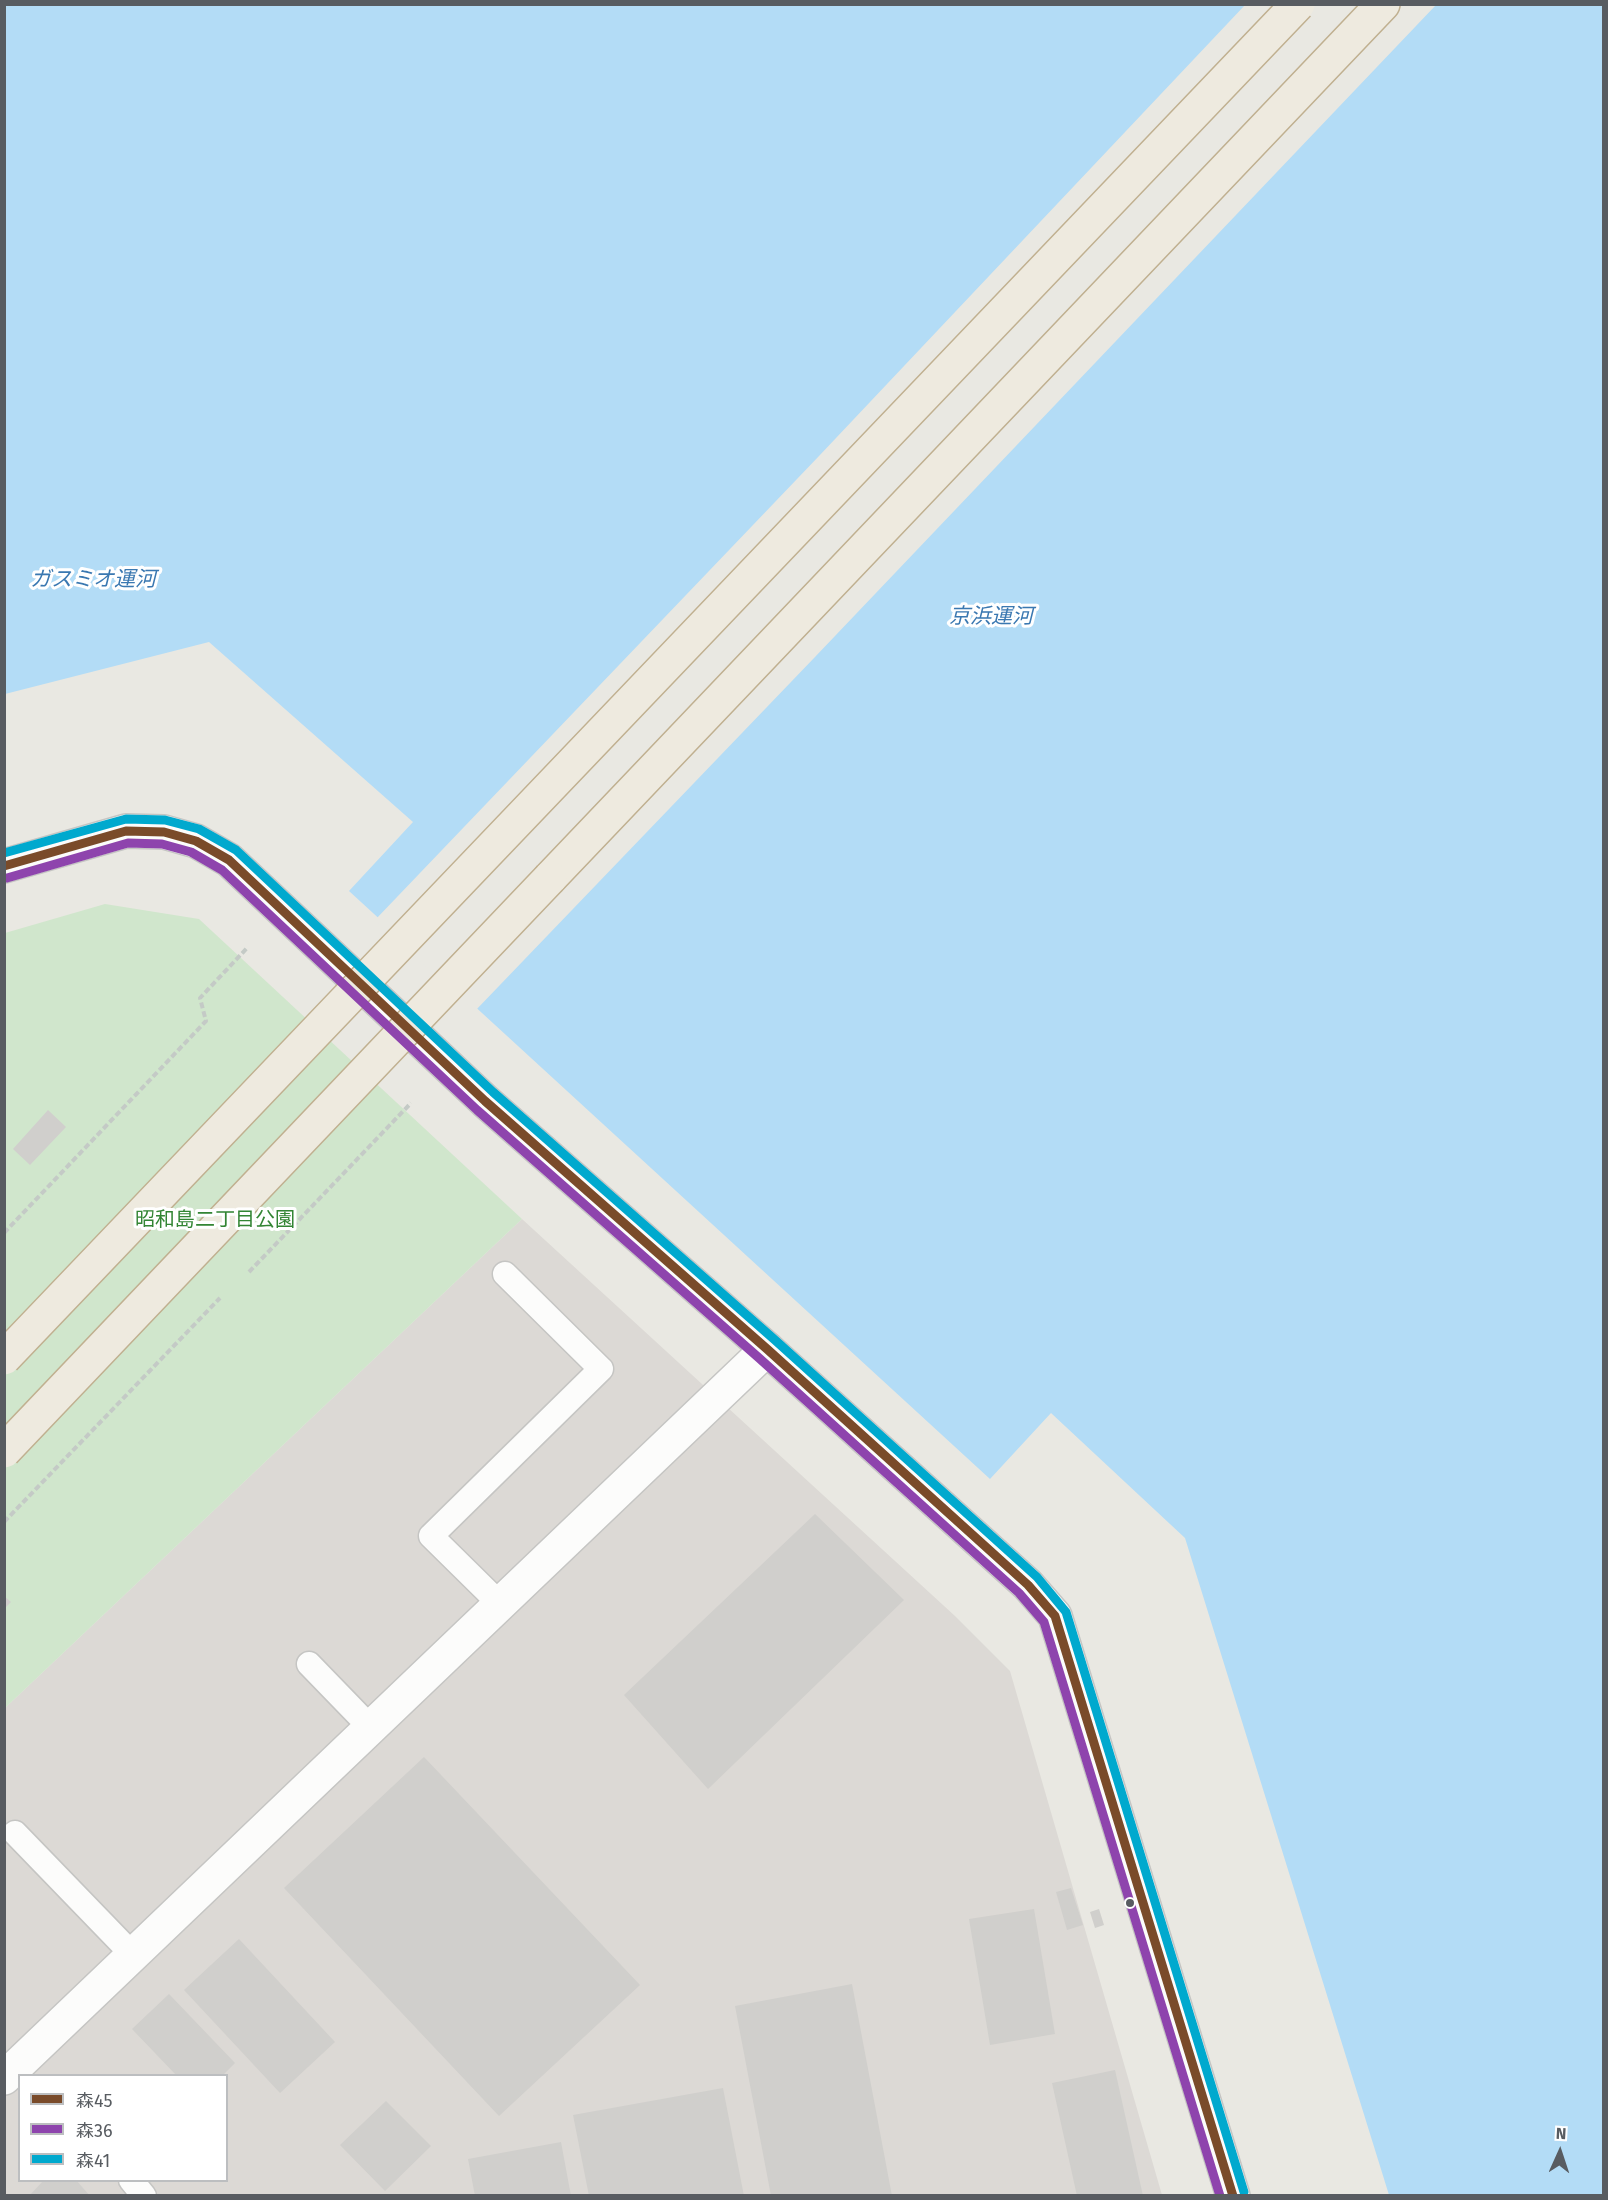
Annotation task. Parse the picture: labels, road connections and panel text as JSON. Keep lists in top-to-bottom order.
{
  "water": ["ガスミオ運河", "京浜運河"],
  "parks": ["昭和島二丁目公園"],
  "lines": ["transit line 森41", "transit line 森45", "transit line 森36"],
  "legend": ["森45", "森36", "森41"],
  "north": "top"
}
